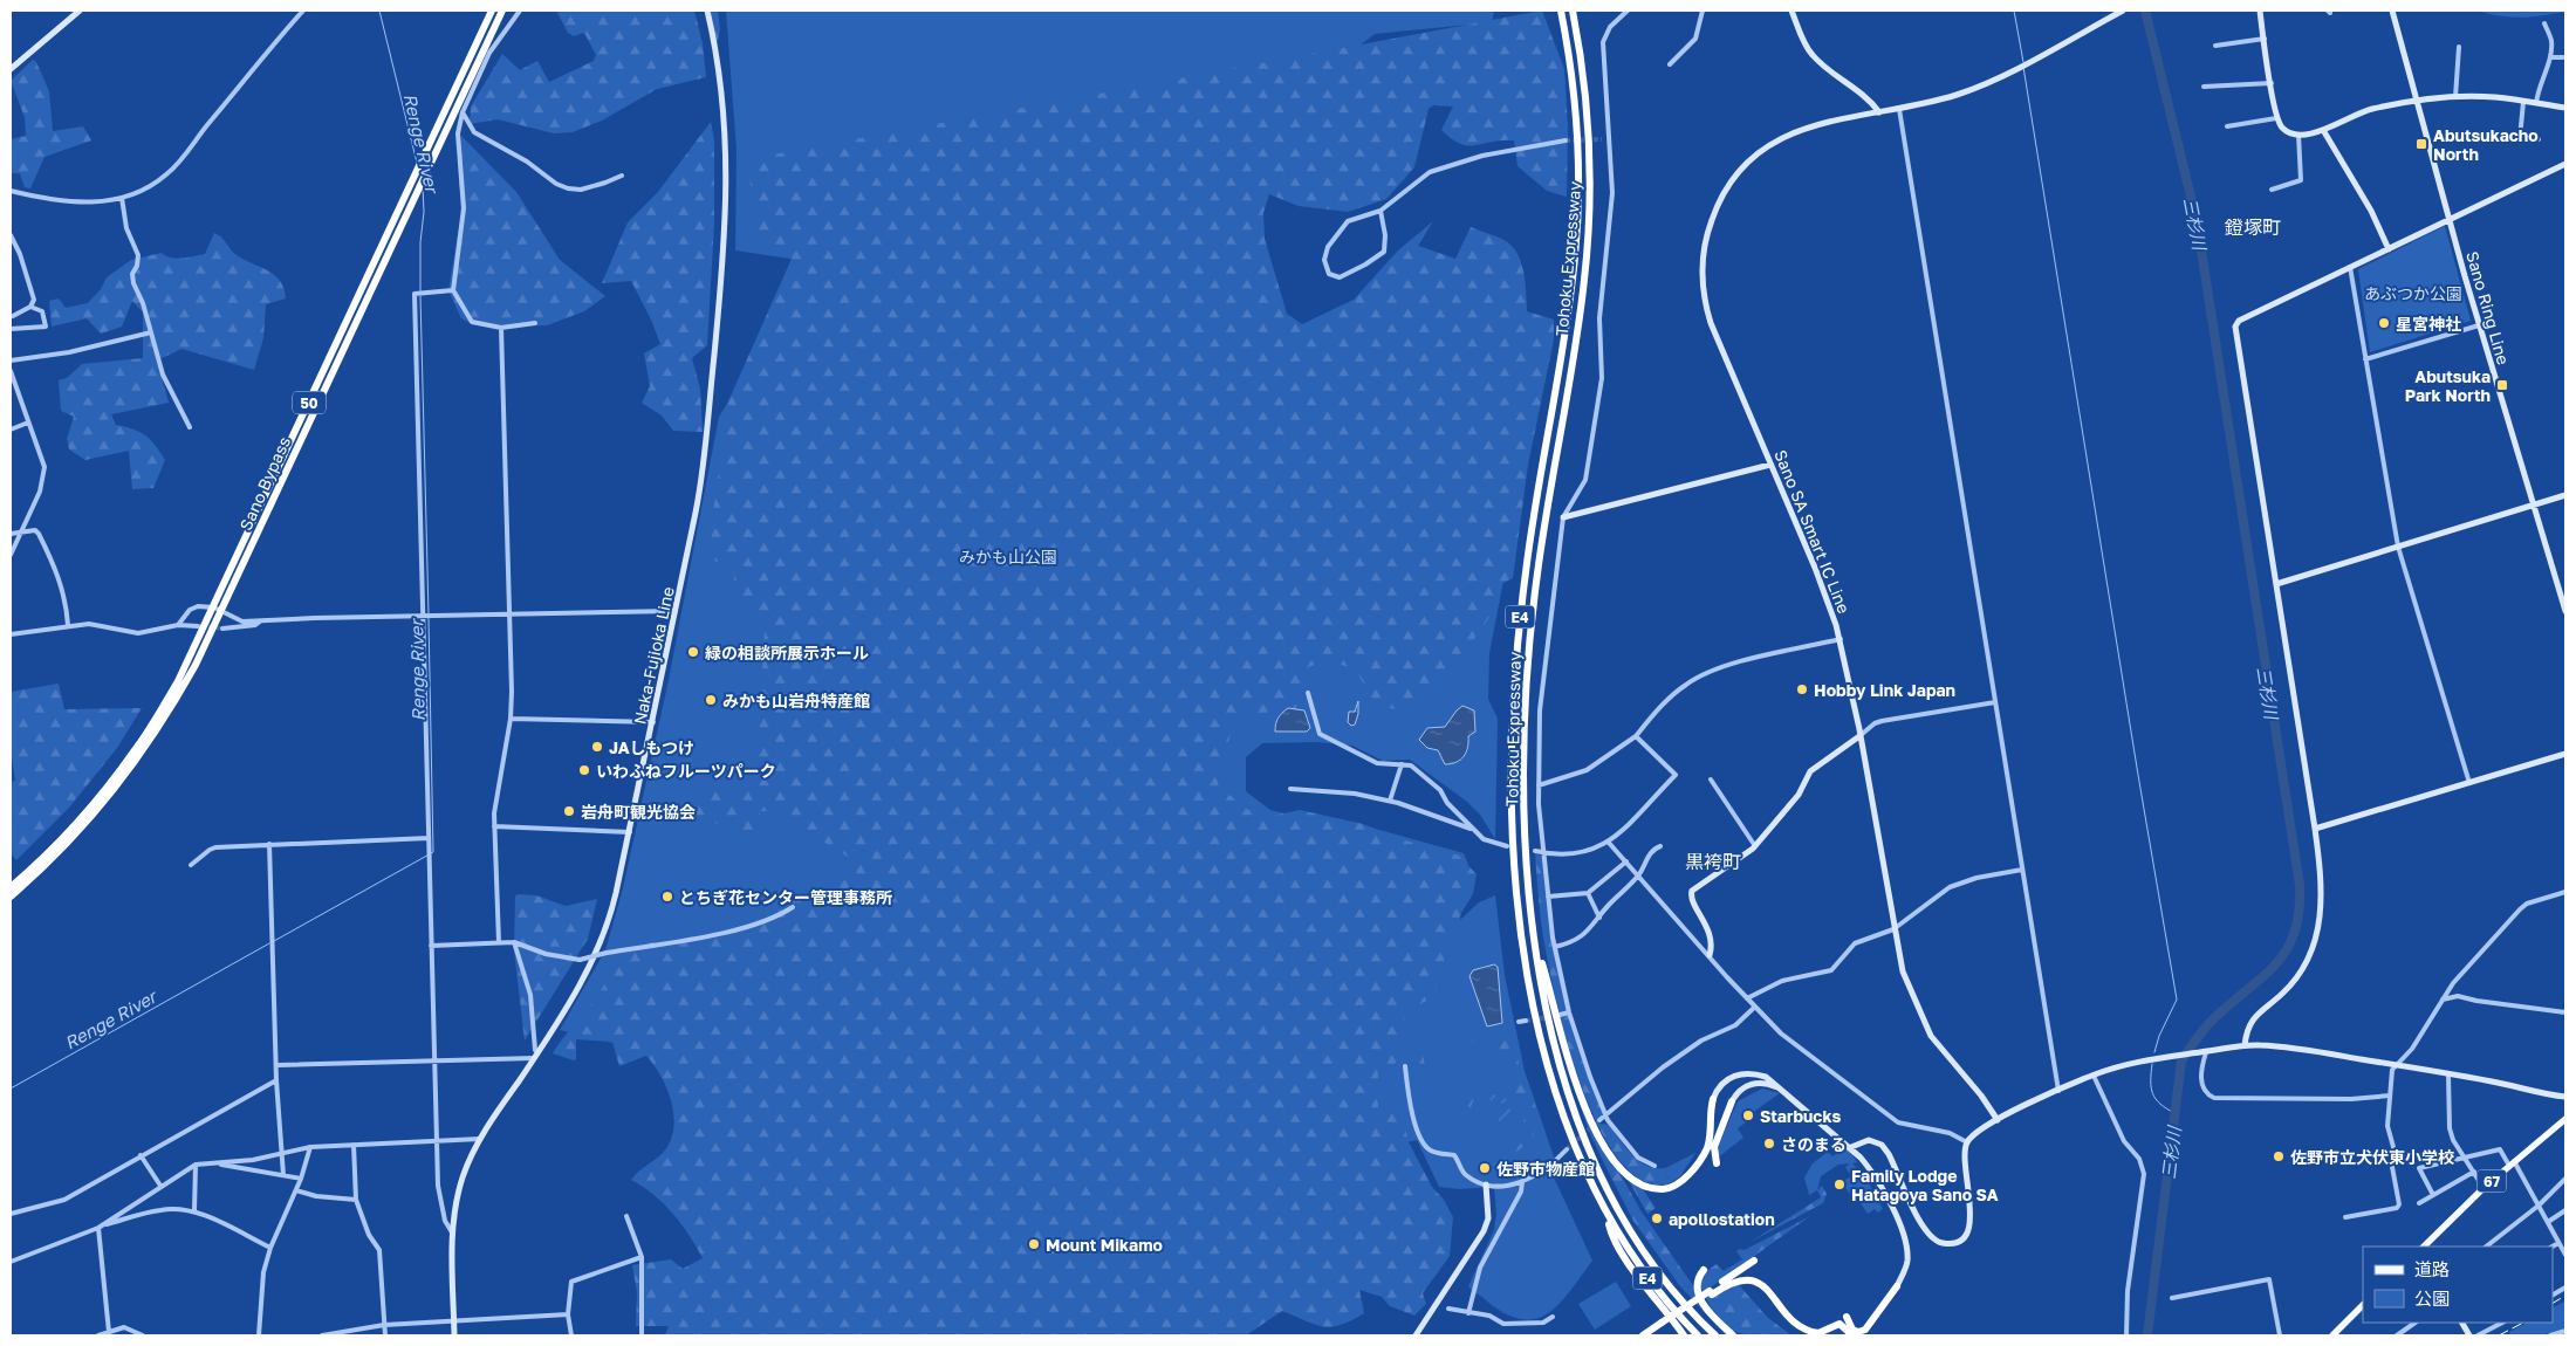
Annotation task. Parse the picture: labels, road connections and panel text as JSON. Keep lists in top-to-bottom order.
{
  "streets": {
    "highway": [
      "Tohoku Expressway",
      "50",
      "Sano Bypass",
      "E4"
    ],
    "main road": [
      "Sano Ring Line",
      "Sano SA Smart IC Line",
      "Naka-Fujioka Line",
      "67"
    ]
  },
  "districts": ["鐙塚町", "黒袴町"],
  "water": ["Renge River", "三杉川"],
  "parks": ["あぶつか公園", "みかも山公園"],
  "places": {
    "transit": ["Abutsukacho North", "Abutsuka Park North"],
    "other": [
      "星宮神社",
      "緑の相談所展示ホール",
      "Hobby Link Japan",
      "みかも山岩舟特産館",
      "JAしもつけ",
      "いわふねフルーツパーク",
      "岩舟町観光協会",
      "とちぎ花センター管理事務所",
      "Starbucks",
      "さのまる",
      "佐野市立犬伏東小学校",
      "佐野市物産館",
      "Family Lodge Hatagoya Sano SA",
      "apollostation",
      "Mount Mikamo"
    ]
  },
  "legend": ["道路", "公園"]
}
